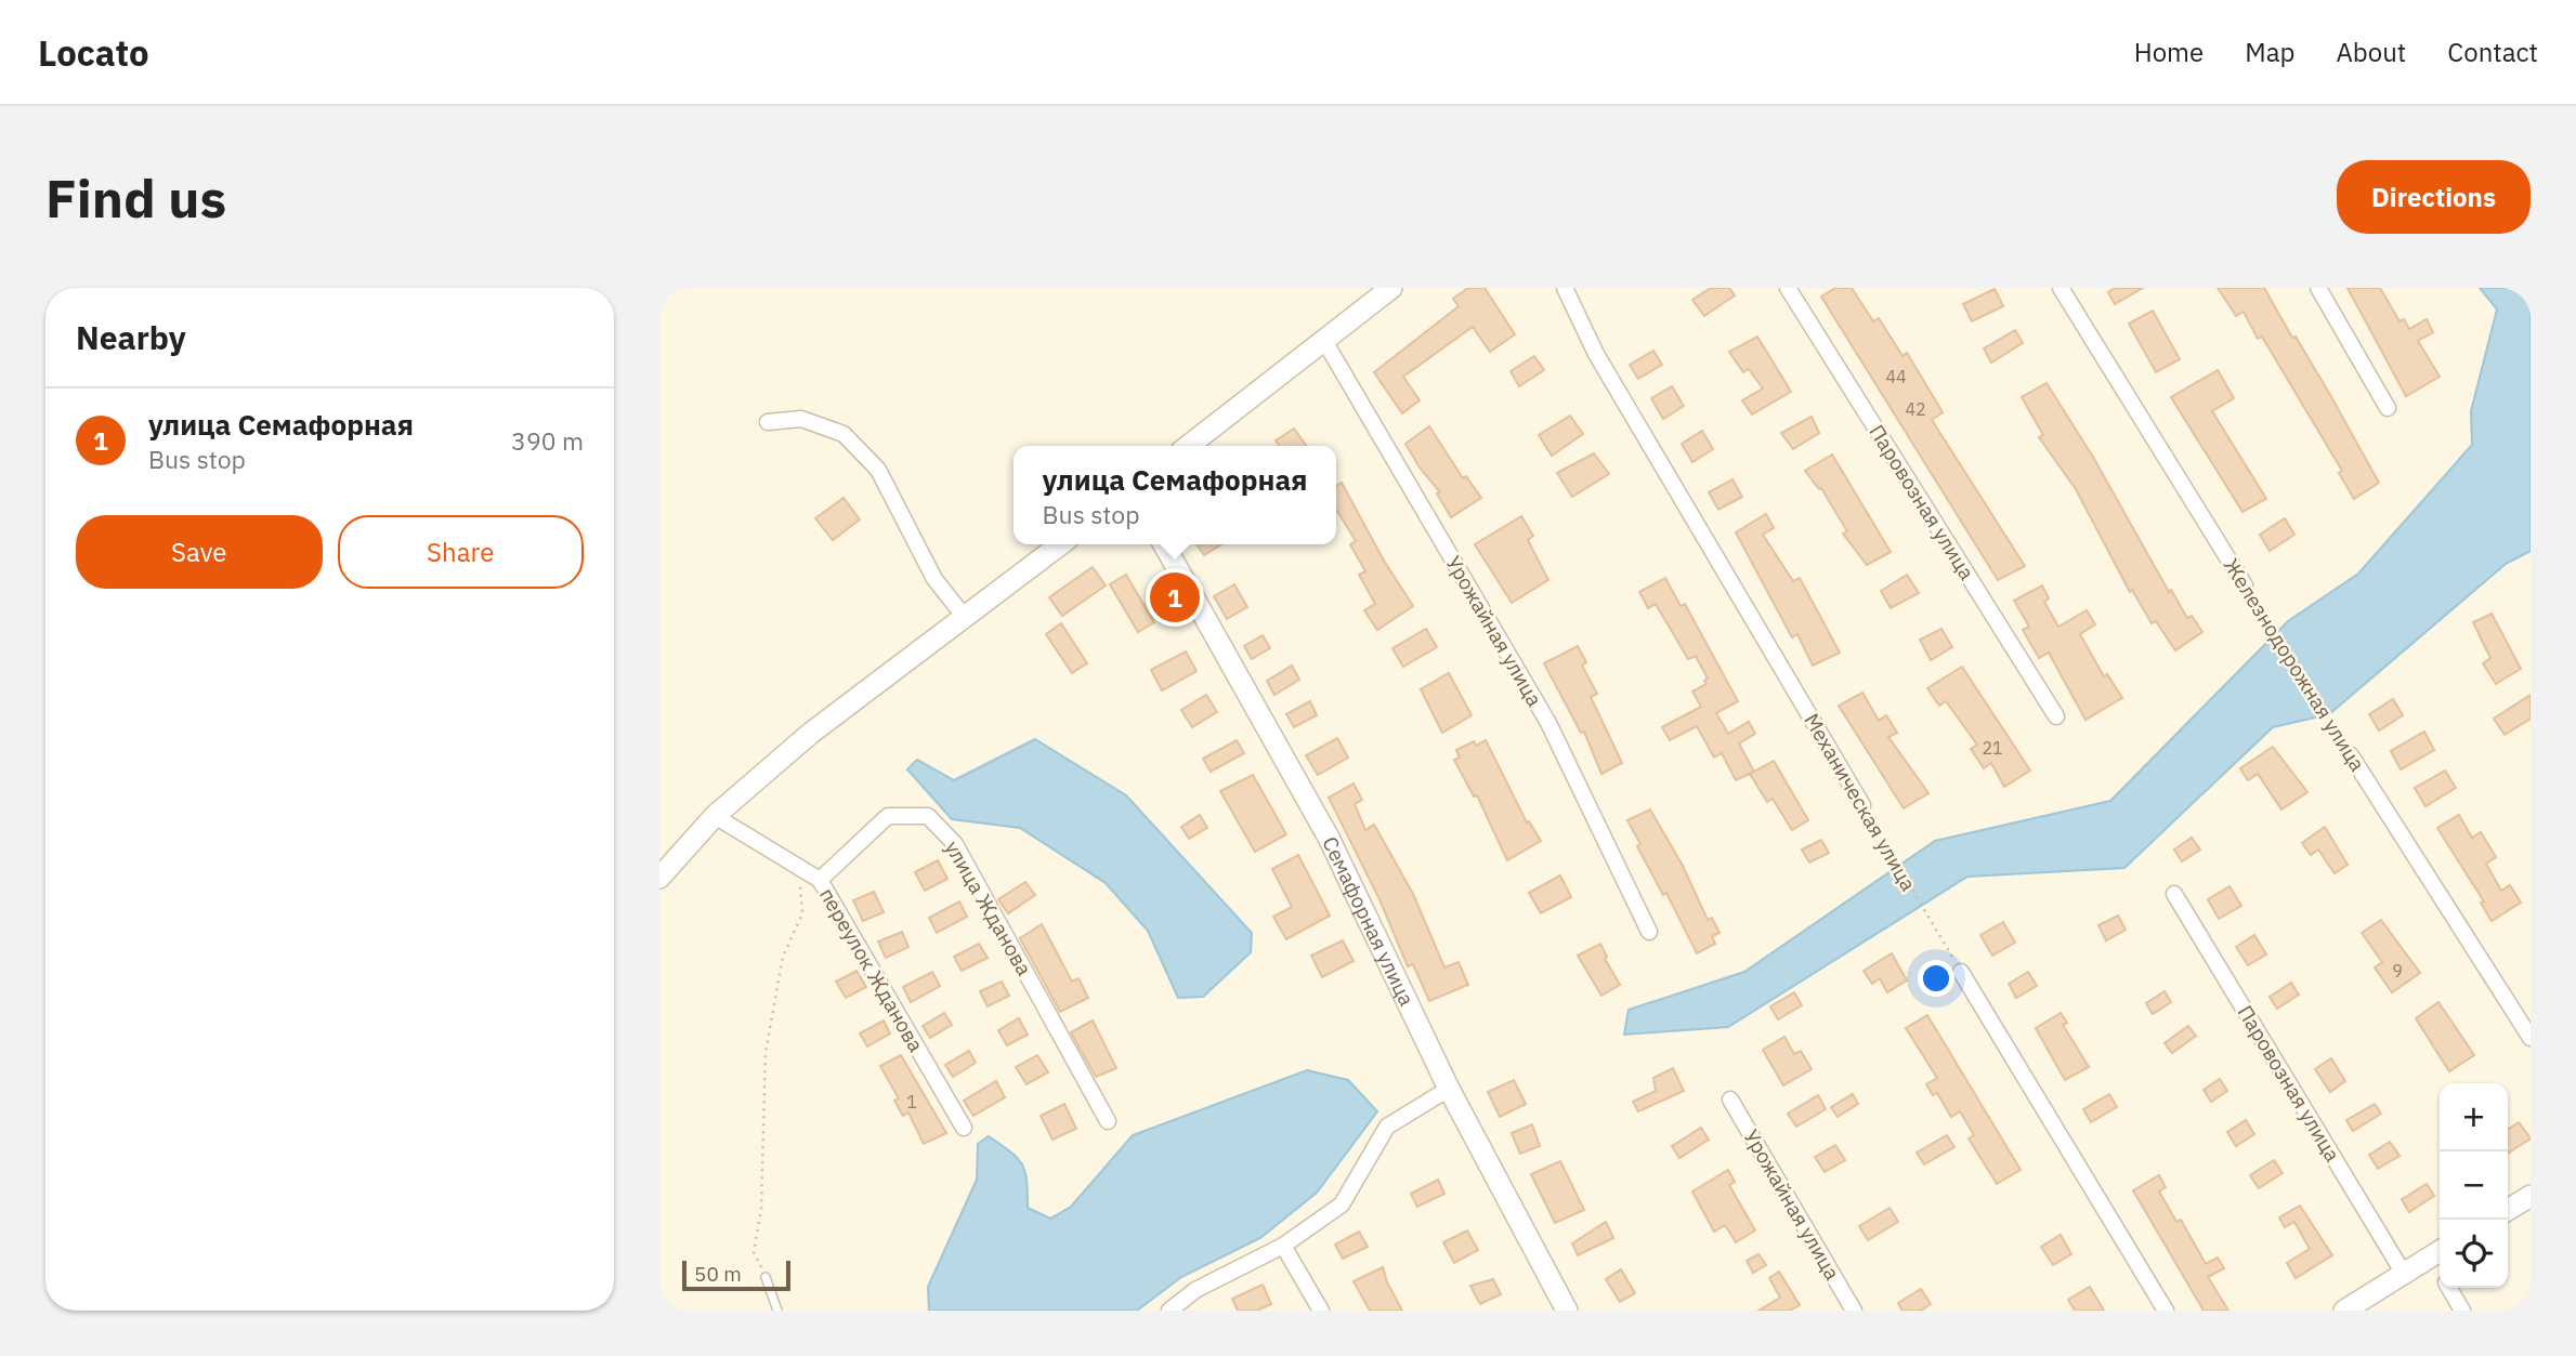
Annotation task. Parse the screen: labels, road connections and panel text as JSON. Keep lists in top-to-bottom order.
{
  "streets": {
    "street": [
      "Паровозная улица",
      "Урожайная улица",
      "Железнодорожная улица",
      "Механическая улица",
      "улица Жданова",
      "Семафорная улица",
      "переулок Жданова"
    ]
  },
  "crossings": [
    ["улица Жданова", "переулок Жданова"]
  ],
  "house_numbers": [
    "44",
    "42",
    "21",
    "9",
    "1"
  ],
  "scale_bar": "50 m",
  "page": {
    "header": "Locato",
    "nav": [
      "Home",
      "Map",
      "About",
      "Contact"
    ],
    "buttons": [
      "Directions",
      ["Save", "Share"]
    ],
    "title": "Find us",
    "heading": "Nearby",
    "list": [
      {
        "mark": "1",
        "name": "улица Семафорная",
        "note": "Bus stop",
        "value": "390 m"
      }
    ],
    "popup": ["улица Семафорная", "Bus stop"],
    "pins": "1",
    "map_buttons": ["+", "−"],
    "scale": "50 m"
  }
}
